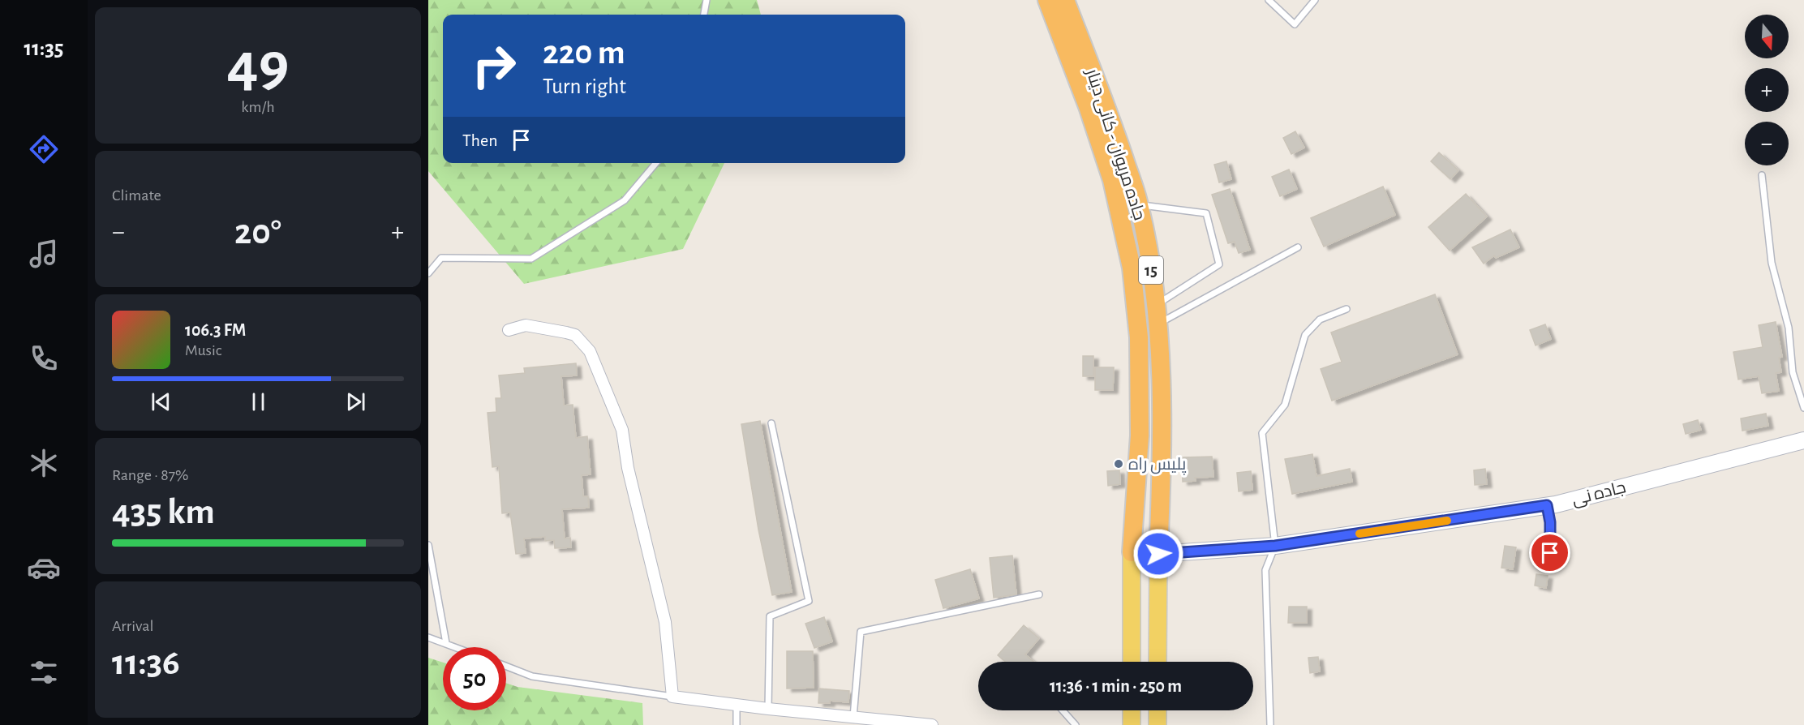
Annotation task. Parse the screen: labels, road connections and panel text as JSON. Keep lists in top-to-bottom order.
{
  "streets": {
    "highway": ["جاده مریوان - کانی دینار", "15"],
    "main road": ["جاده نی"]
  },
  "crossings": [
    ["جاده مریوان - کانی دینار", "15"],
    ["جاده مریوان - کانی دینار", "جاده نی"],
    ["15", "جاده نی"]
  ],
  "places": ["پلیس راه"],
  "north": "bottom",
  "page": {
    "tabs": "11:35",
    "tile": [
      ["49", "km/h"],
      "Climate",
      ["Range · 87%", "435 km"],
      ["Arrival", "11:36"]
    ],
    "map_buttons": ["+", "−"],
    "turn": ["220 m", "Turn right"],
    "then": "Then",
    "heat": ["−", "20°", "+"],
    "song": ["106.3 FM", "Music"],
    "limit": "50",
    "trip": "11:36 · 1 min · 250 m"
  }
}
